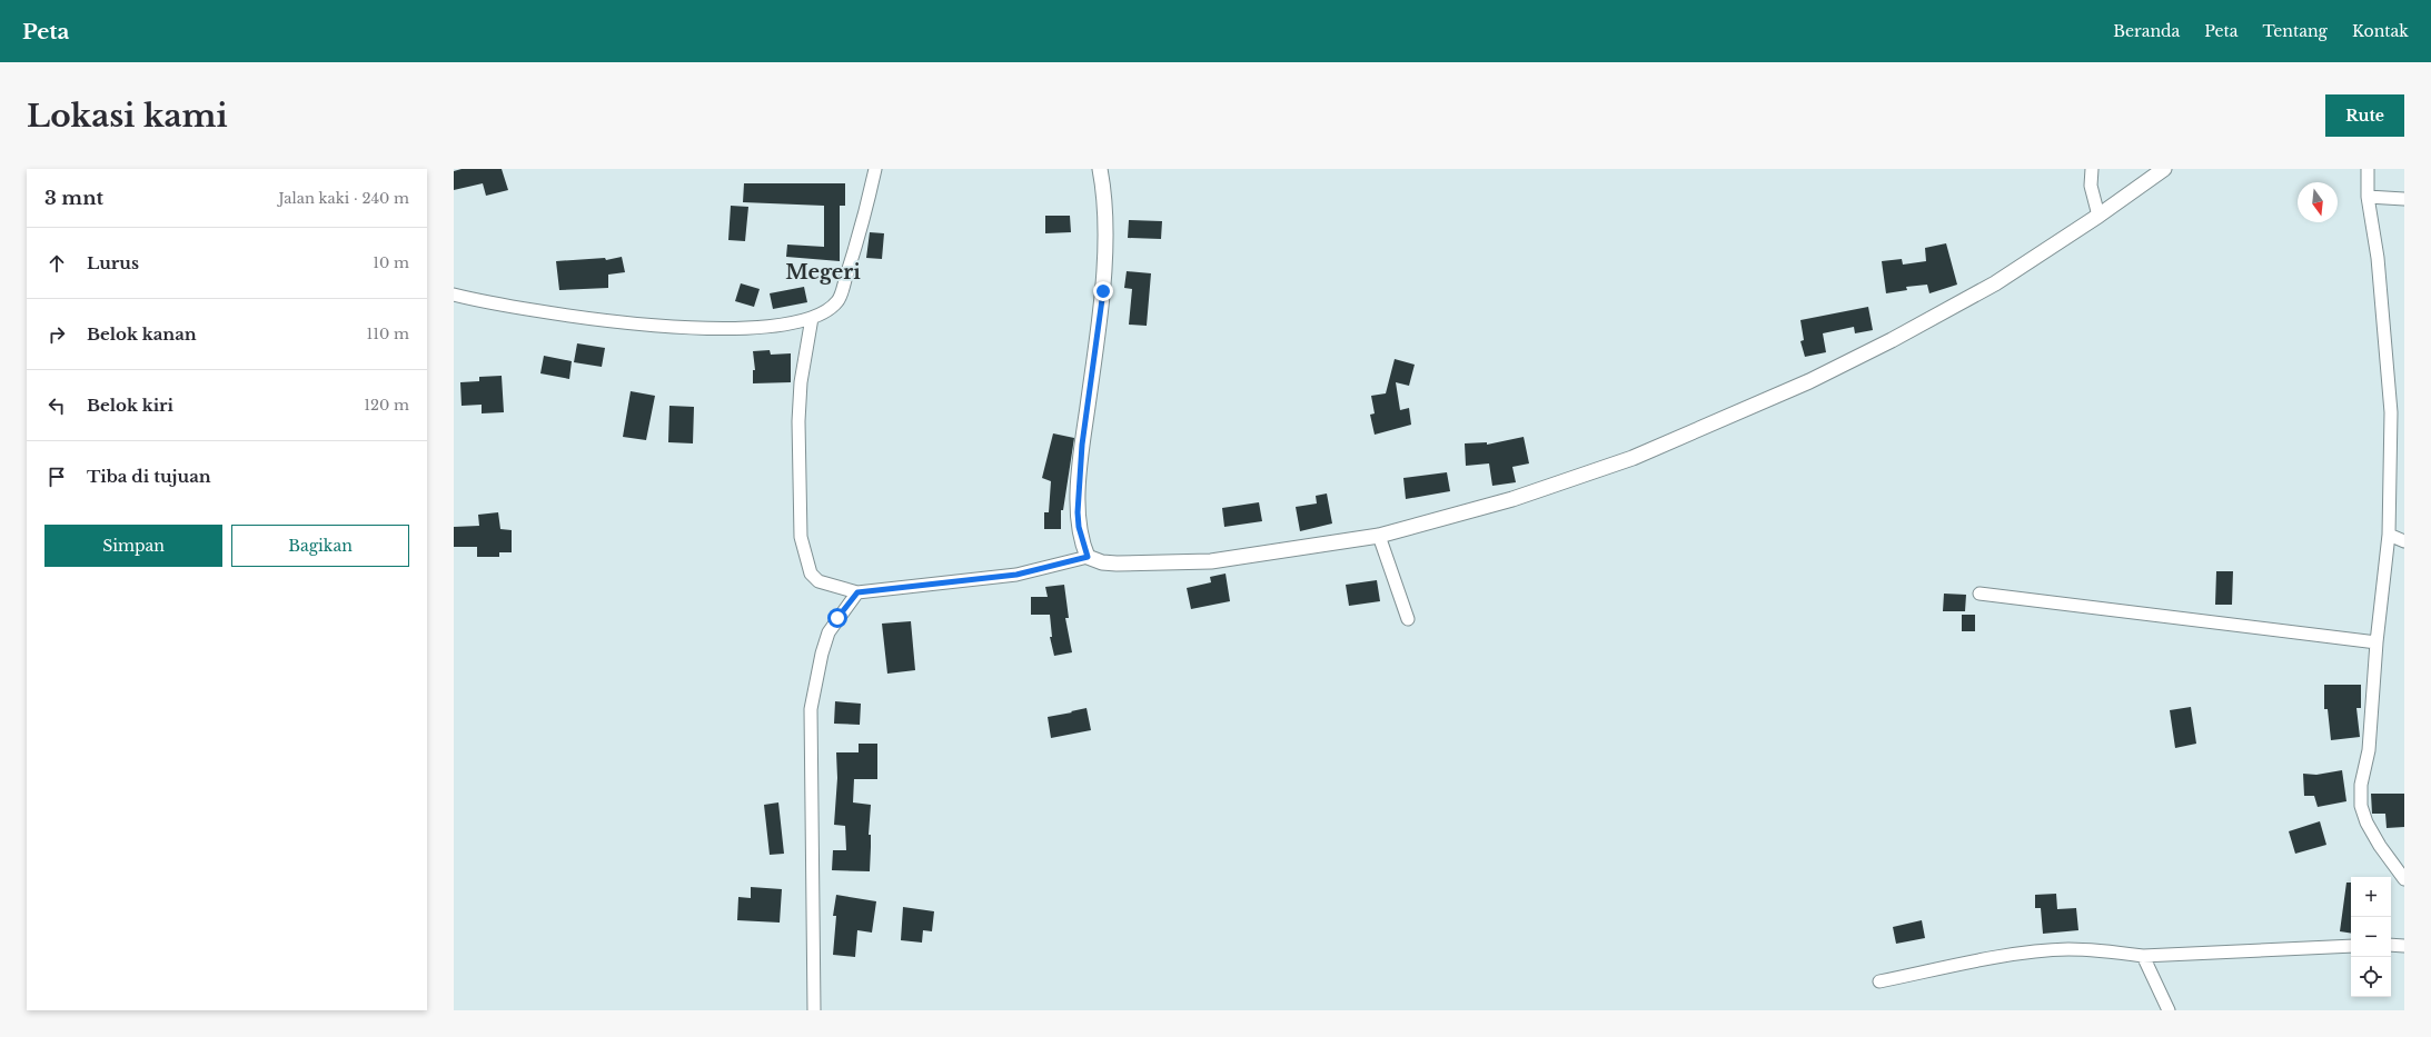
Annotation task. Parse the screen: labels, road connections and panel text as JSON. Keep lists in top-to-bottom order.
{
  "districts": ["Megeri"],
  "north": "bottom",
  "page": {
    "header": "Peta",
    "nav": [
      "Beranda",
      "Peta",
      "Tentang",
      "Kontak"
    ],
    "buttons": [
      "Rute",
      ["Simpan", "Bagikan"]
    ],
    "title": "Lokasi kami",
    "heading": ["3 mnt", "Jalan kaki · 240 m"],
    "list": [
      ["Lurus", "10 m"],
      ["Belok kanan", "110 m"],
      ["Belok kiri", "120 m"],
      "Tiba di tujuan"
    ],
    "map_buttons": ["+", "−"]
  }
}
